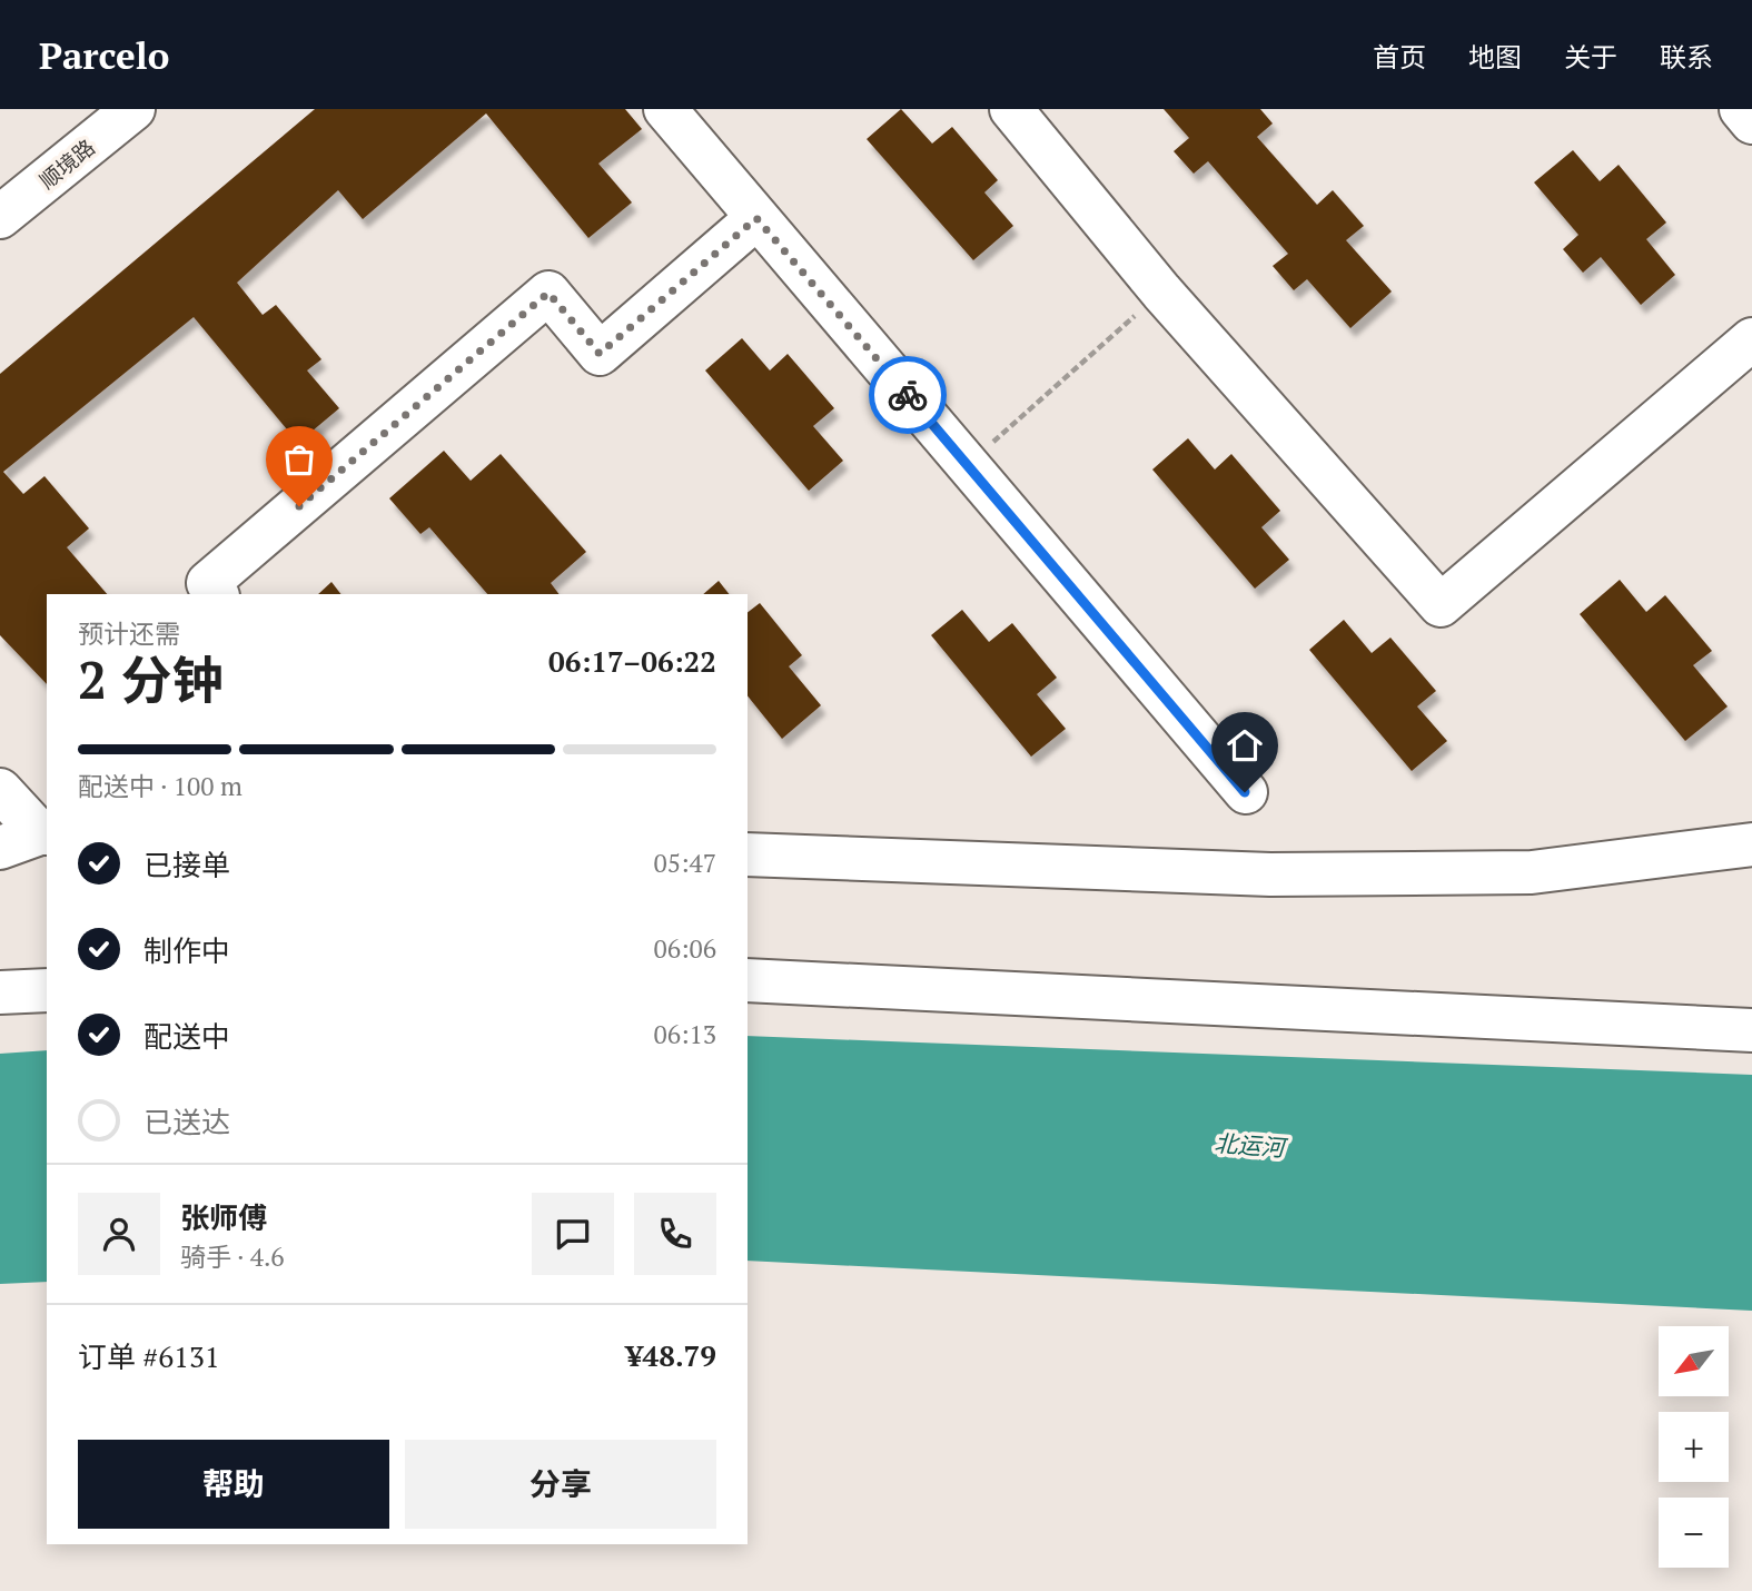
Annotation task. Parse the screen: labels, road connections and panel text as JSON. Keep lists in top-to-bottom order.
{
  "streets": {
    "street": ["顺境路"]
  },
  "water": ["北运河"],
  "north": "bottom left",
  "page": {
    "header": "Parcelo",
    "nav": [
      "首页",
      "地图",
      "关于",
      "联系"
    ],
    "heading": ["2 分钟", "预计还需", "06:17–06:22"],
    "panel": [
      "张师傅",
      "骑手 · 4.6",
      "订单 #6131",
      "¥48.79"
    ],
    "bar": "配送中 · 100 m",
    "list": [
      ["已接单", "05:47"],
      ["制作中", "06:06"],
      ["配送中", "06:13"],
      "已送达"
    ],
    "map_buttons": ["+", "−"],
    "buttons": ["帮助", "分享"]
  }
}
